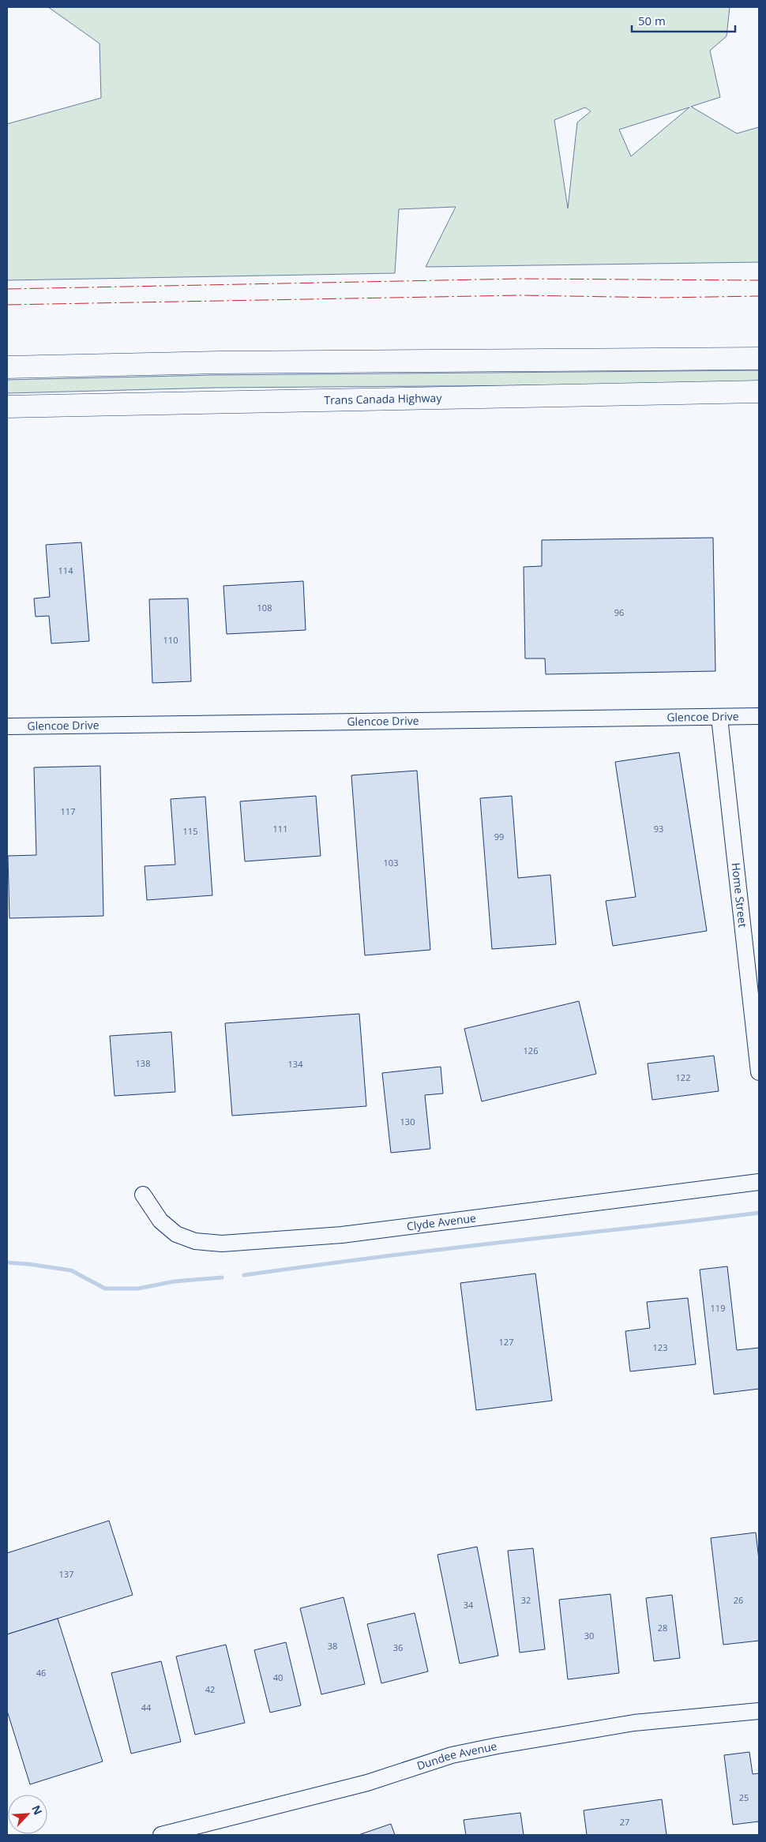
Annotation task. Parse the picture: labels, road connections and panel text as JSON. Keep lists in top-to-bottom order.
{
  "streets": {
    "highway": ["Trans Canada Highway"],
    "street": [
      "Glencoe Drive",
      "Home Street",
      "Clyde Avenue",
      "Dundee Avenue"
    ]
  },
  "crossings": [
    ["Glencoe Drive", "Home Street"]
  ],
  "house_numbers": [
    "114",
    "108",
    "96",
    "110",
    "117",
    "111",
    "93",
    "115",
    "99",
    "103",
    "126",
    "138",
    "134",
    "122",
    "130",
    "119",
    "127",
    "123",
    "137",
    "32",
    "26",
    "34",
    "28",
    "30",
    "38",
    "36",
    "46",
    "40",
    "42",
    "44",
    "25",
    "27"
  ],
  "scale_bar": "50 m",
  "north": "top right"
}
